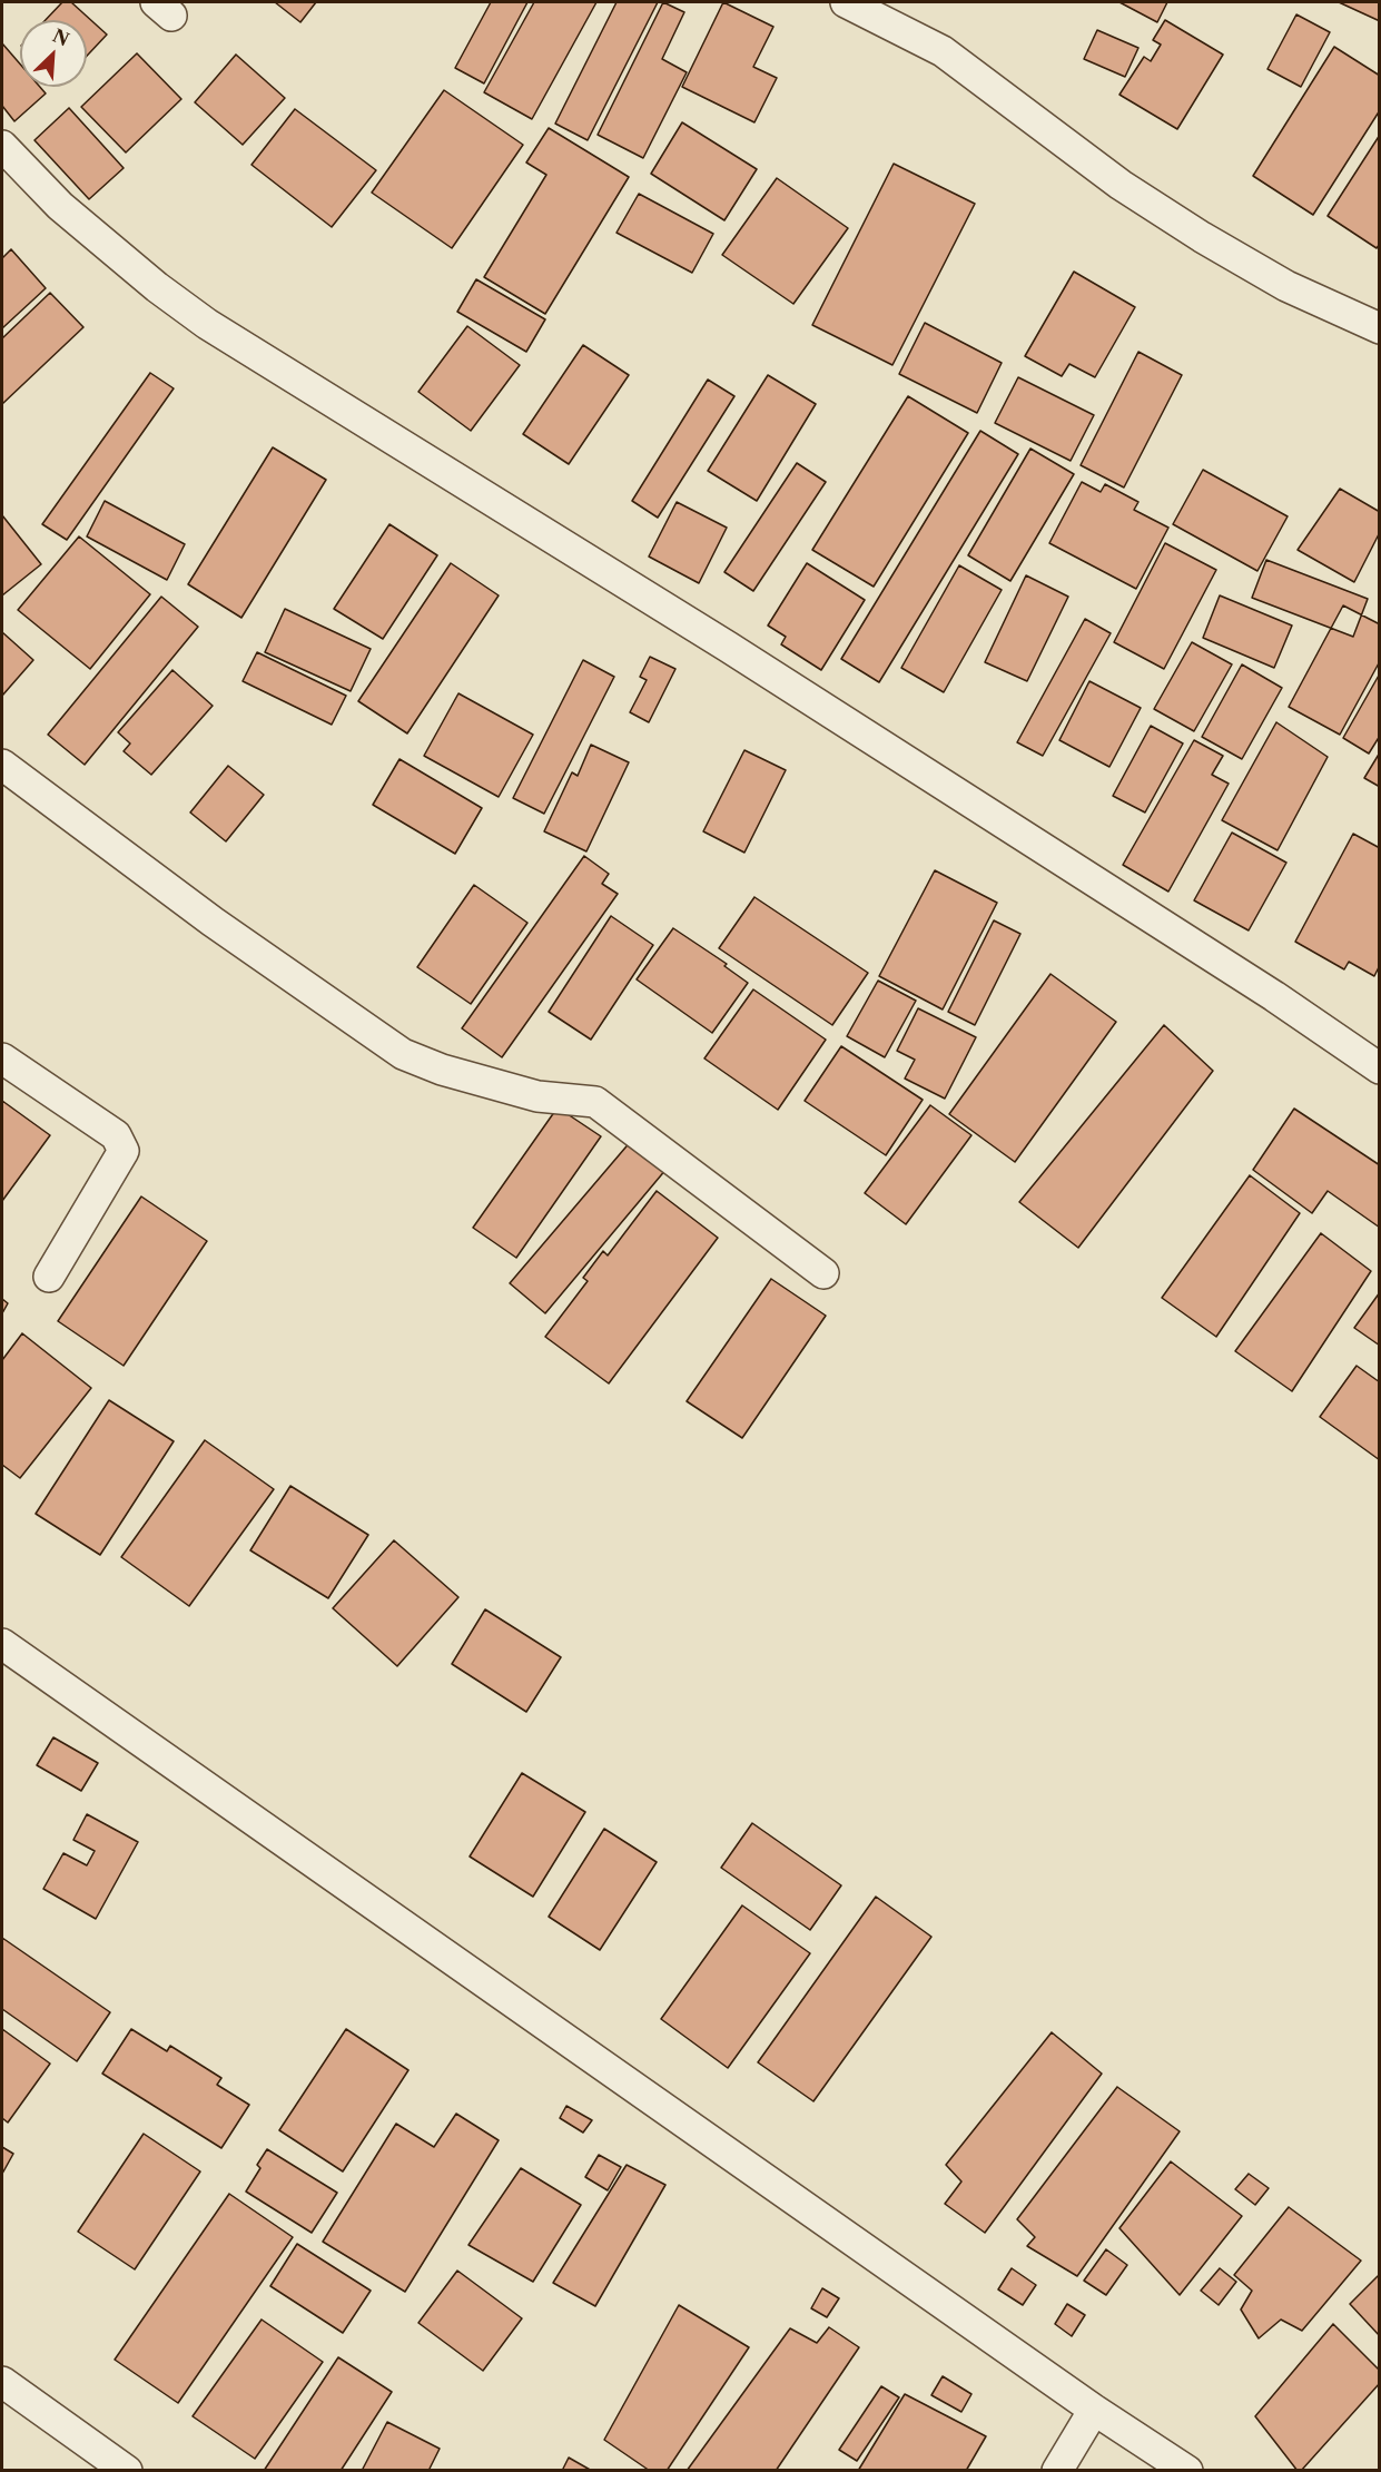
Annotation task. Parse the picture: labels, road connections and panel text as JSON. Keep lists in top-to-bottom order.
{
  "north": "top right"
}
